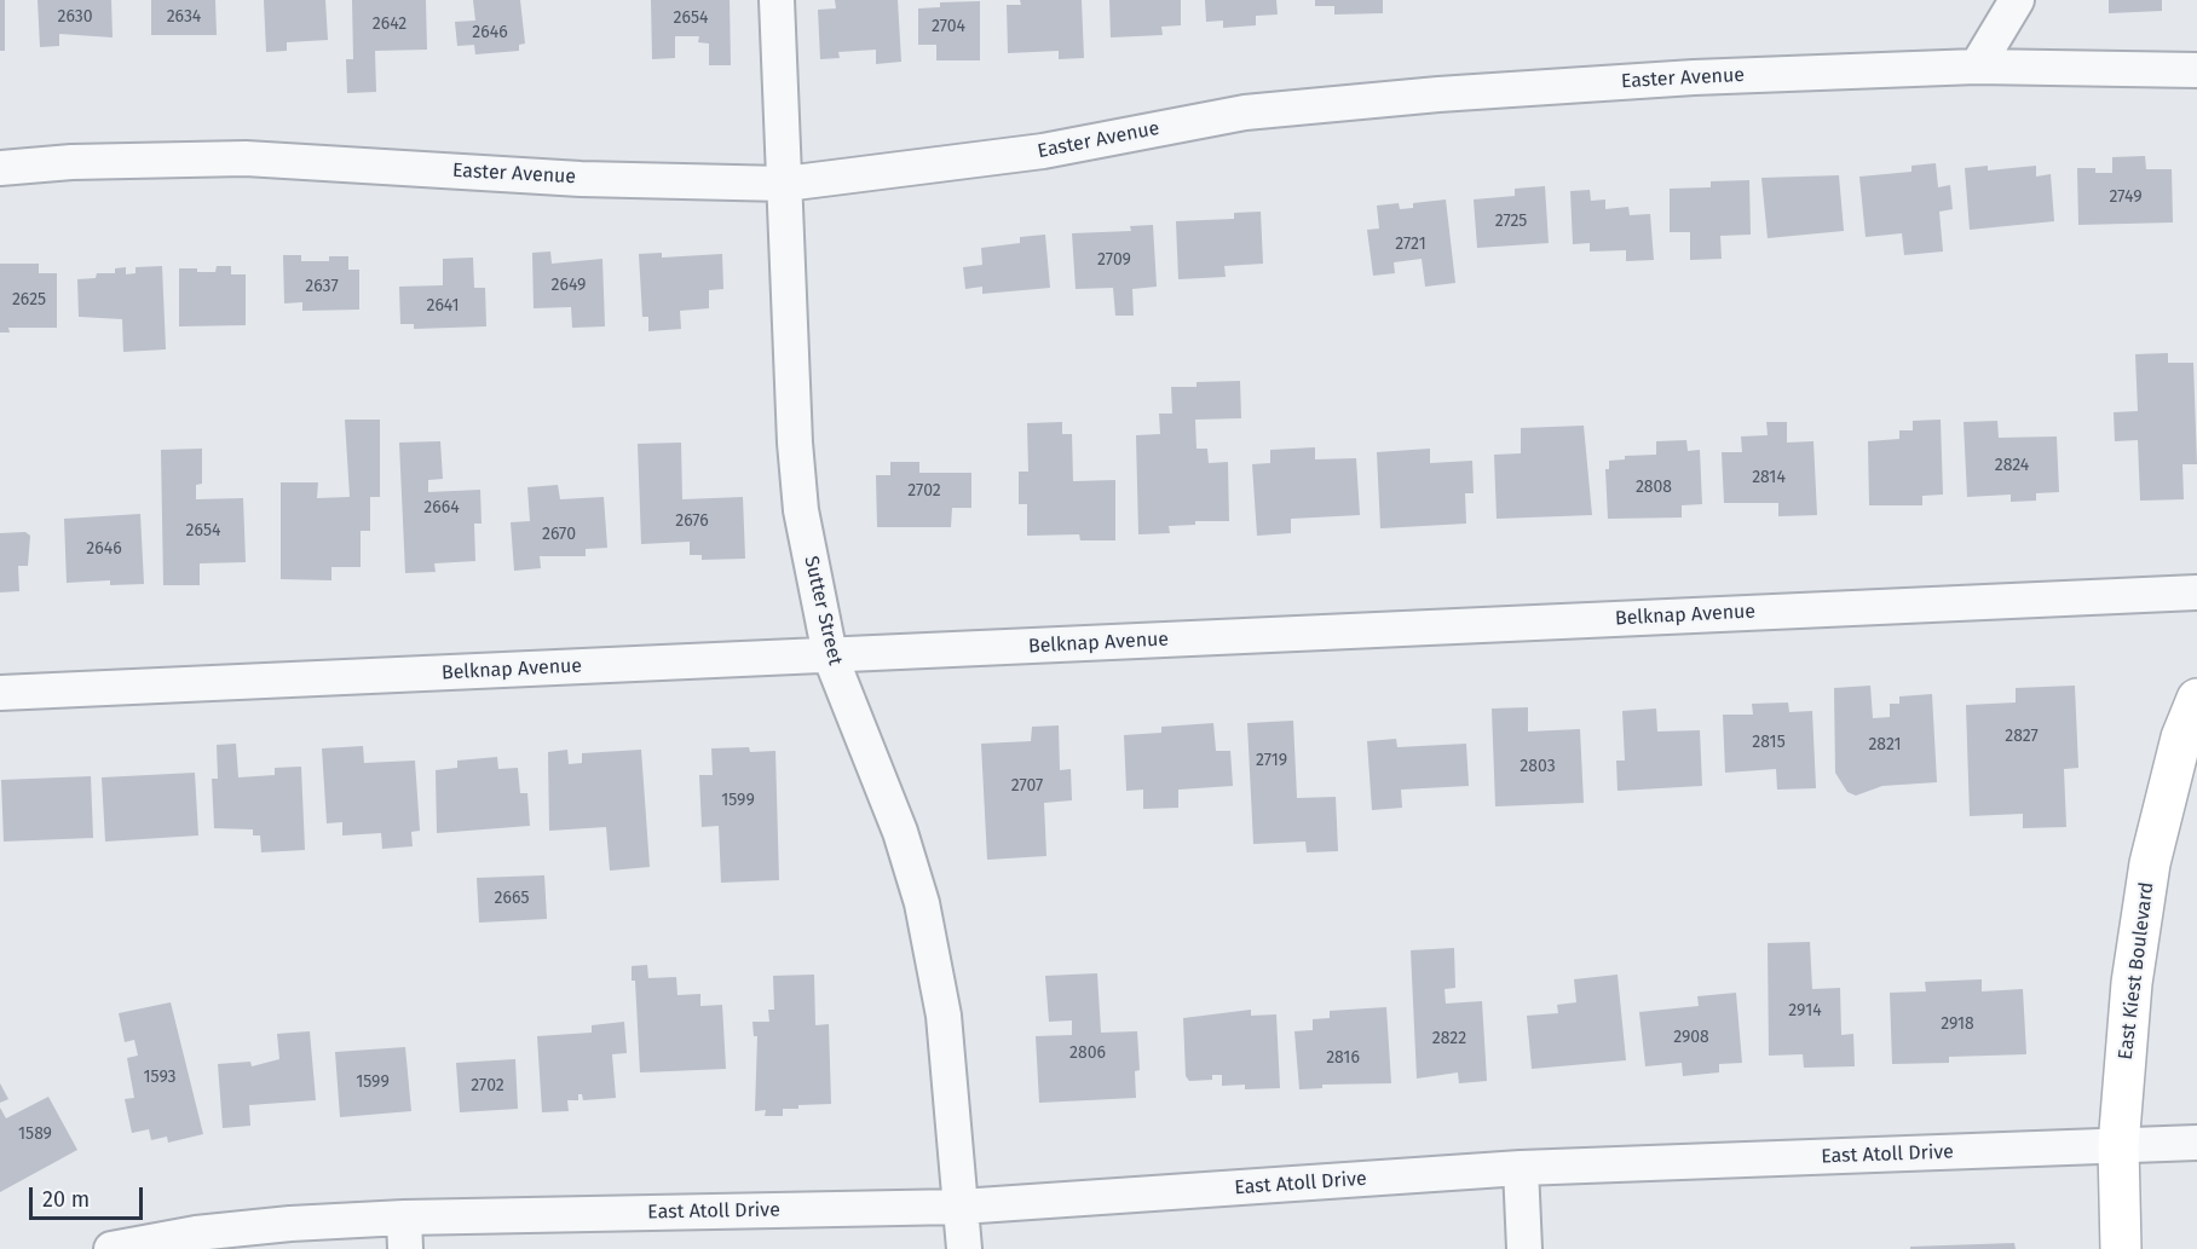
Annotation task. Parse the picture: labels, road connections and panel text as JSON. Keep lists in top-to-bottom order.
{
  "streets": {
    "main road": ["East Kiest Boulevard"],
    "street": [
      "Easter Avenue",
      "Sutter Street",
      "Belknap Avenue",
      "East Atoll Drive"
    ]
  },
  "crossings": [
    ["Easter Avenue", "Sutter Street"],
    ["Sutter Street", "Belknap Avenue"],
    ["Sutter Street", "East Atoll Drive"],
    ["East Kiest Boulevard", "East Atoll Drive"]
  ],
  "house_numbers": [
    "2630",
    "2634",
    "2654",
    "2642",
    "2704",
    "2646",
    "2749",
    "2725",
    "2721",
    "2709",
    "2649",
    "2637",
    "2625",
    "2641",
    "2824",
    "2814",
    "2808",
    "2702",
    "2664",
    "2676",
    "2654",
    "2670",
    "2646",
    "2827",
    "2815",
    "2821",
    "2719",
    "2803",
    "2707",
    "1599",
    "2665",
    "2914",
    "2918",
    "2908",
    "2822",
    "2806",
    "2816",
    "1593",
    "1599",
    "2702",
    "1589"
  ],
  "scale_bar": "20 m"
}
